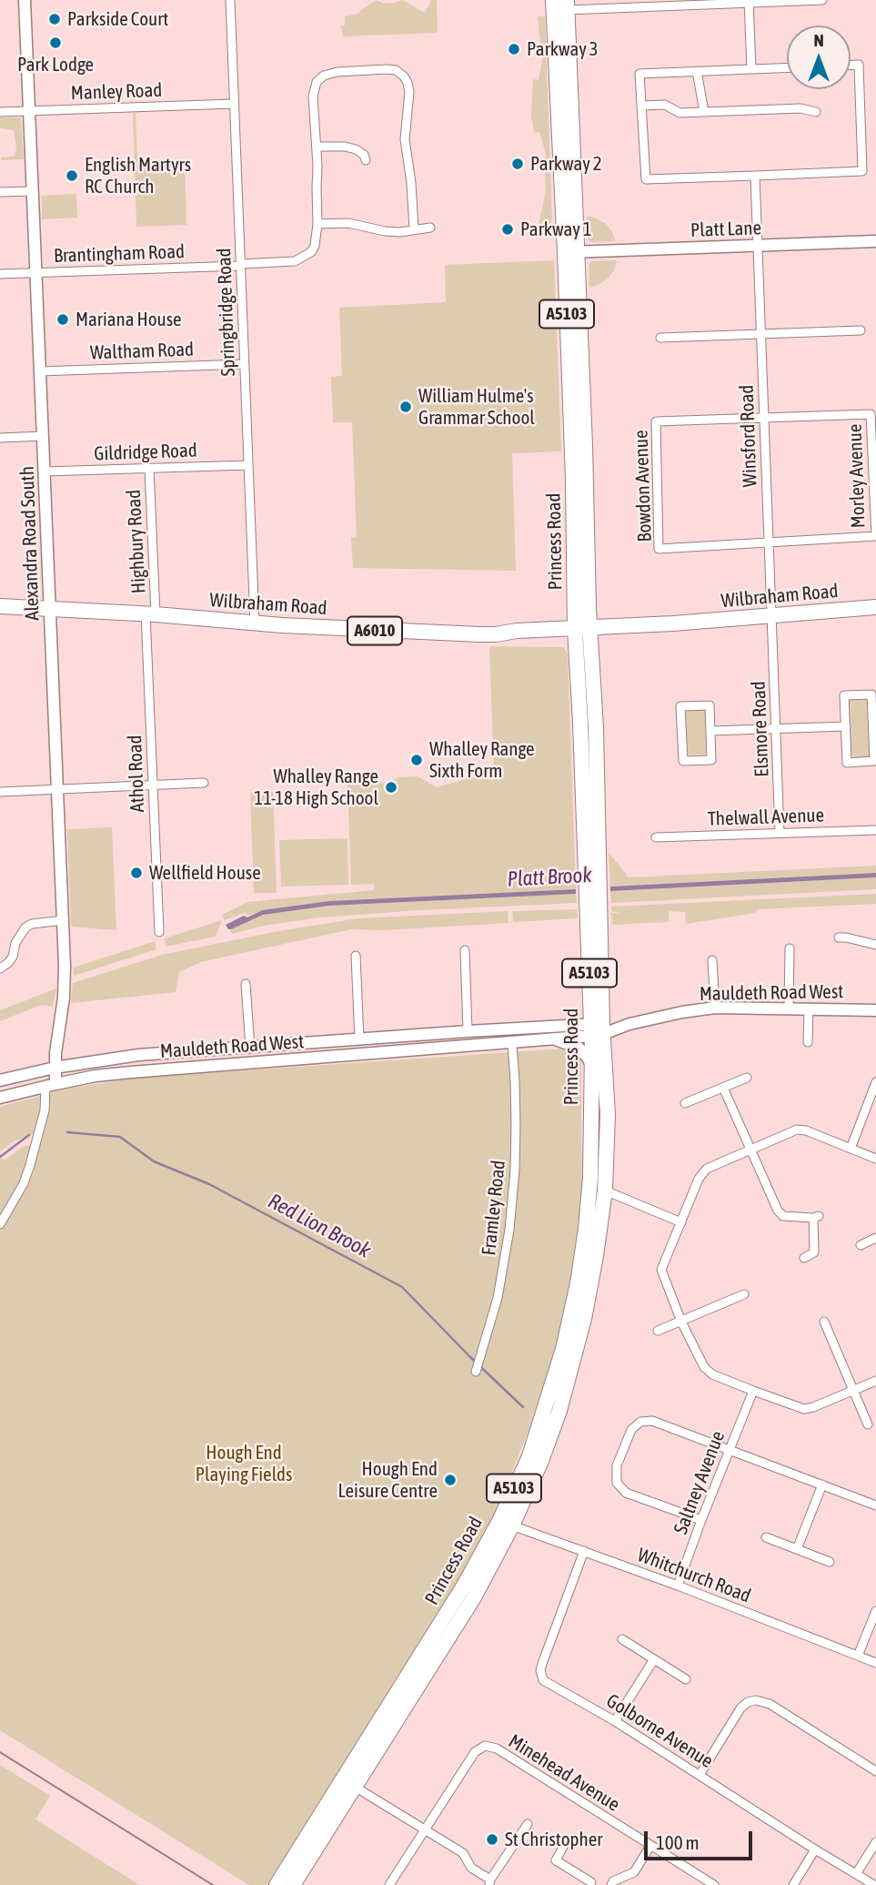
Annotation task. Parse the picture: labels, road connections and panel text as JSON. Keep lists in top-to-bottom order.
{
  "streets": {
    "highway": [
      "A5103",
      "Princess Road",
      "Wilbraham Road",
      "A6010"
    ],
    "street": [
      "Manley Road",
      "Platt Lane",
      "Brantingham Road",
      "Springbridge Road",
      "Waltham Road",
      "Winsford Road",
      "Gildridge Road",
      "Morley Avenue",
      "Bowdon Avenue",
      "Highbury Road",
      "Alexandra Road South",
      "Elsmore Road",
      "Athol Road",
      "Thelwall Avenue",
      "Mauldeth Road West",
      "Framley Road",
      "Saltney Avenue",
      "Whitchurch Road",
      "Golborne Avenue",
      "Minehead Avenue"
    ]
  },
  "crossings": [
    ["Manley Road", "Springbridge Road"],
    ["Manley Road", "Alexandra Road South"],
    ["Platt Lane", "Winsford Road"],
    ["Platt Lane", "Princess Road"],
    ["Brantingham Road", "Springbridge Road"],
    ["Brantingham Road", "Alexandra Road South"],
    ["Springbridge Road", "Waltham Road"],
    ["Springbridge Road", "Gildridge Road"],
    ["Springbridge Road", "Wilbraham Road"],
    ["Waltham Road", "Alexandra Road South"],
    ["Winsford Road", "Morley Avenue"],
    ["Winsford Road", "Bowdon Avenue"],
    ["Winsford Road", "Wilbraham Road"],
    ["Winsford Road", "Elsmore Road"],
    ["Gildridge Road", "Highbury Road"],
    ["Gildridge Road", "Alexandra Road South"],
    ["Morley Avenue", "Bowdon Avenue"],
    ["Highbury Road", "Wilbraham Road"],
    ["Highbury Road", "Athol Road"],
    ["Princess Road", "Wilbraham Road"],
    ["Princess Road", "Mauldeth Road West"],
    ["Princess Road", "Whitchurch Road"],
    ["Alexandra Road South", "Wilbraham Road"],
    ["Alexandra Road South", "Mauldeth Road West"],
    ["Wilbraham Road", "Elsmore Road"],
    ["Wilbraham Road", "Athol Road"],
    ["Elsmore Road", "Thelwall Avenue"],
    ["Saltney Avenue", "Whitchurch Road"],
    ["Whitchurch Road", "Golborne Avenue"]
  ],
  "water": ["Platt Brook", "Red Lion Brook"],
  "parks": ["Hough End Playing Fields"],
  "places": [
    "Parkside Court",
    "Park Lodge",
    "Parkway 3",
    "Parkway 2",
    "English Martyrs RC Church",
    "Parkway 1",
    "Mariana House",
    "William Hulme's Grammar School",
    "Whalley Range Sixth Form",
    "Whalley Range 11-18 High School",
    "Wellfield House",
    "Hough End Leisure Centre",
    "St Christopher"
  ],
  "scale_bar": "100 m",
  "north": "top"
}
